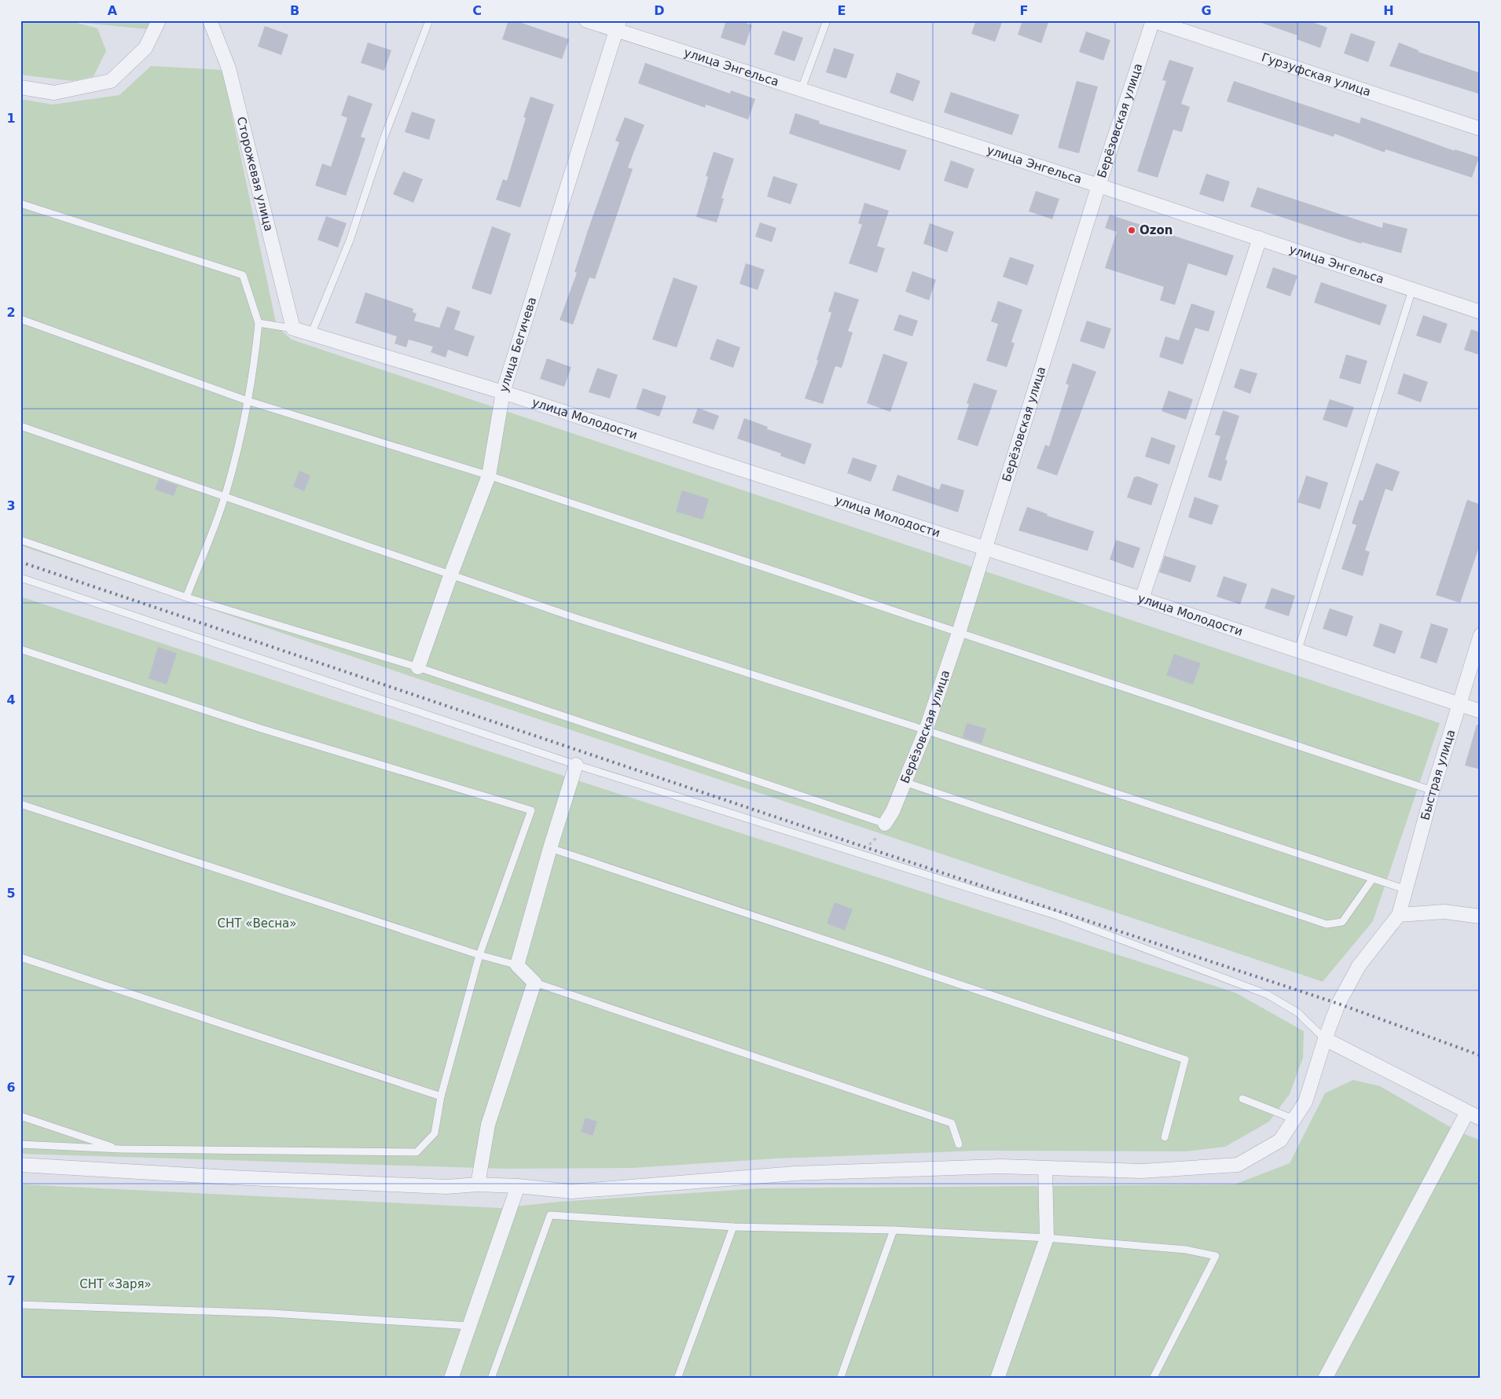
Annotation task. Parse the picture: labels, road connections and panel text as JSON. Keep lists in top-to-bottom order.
{
  "streets": {
    "street": [
      "улица Энгельса",
      "Гурзуфская улица",
      "Берёзовская улица",
      "Сторожевая улица",
      "улица Бегичева",
      "улица Молодости",
      "Быстрая улица"
    ]
  },
  "crossings": [
    ["улица Энгельса", "Берёзовская улица"],
    ["улица Энгельса", "улица Бегичева"],
    ["Гурзуфская улица", "Берёзовская улица"],
    ["Берёзовская улица", "улица Молодости"],
    ["Сторожевая улица", "улица Молодости"],
    ["улица Бегичева", "улица Молодости"],
    ["улица Молодости", "Быстрая улица"]
  ],
  "parks": ["СНТ «Весна»", "СНТ «Заря»"],
  "places": ["Ozon"],
  "grid": {
    "columns": [
      "A",
      "B",
      "C",
      "D",
      "E",
      "F",
      "G",
      "H"
    ],
    "rows": [
      "1",
      "2",
      "3",
      "4",
      "5",
      "6",
      "7"
    ]
  }
}
